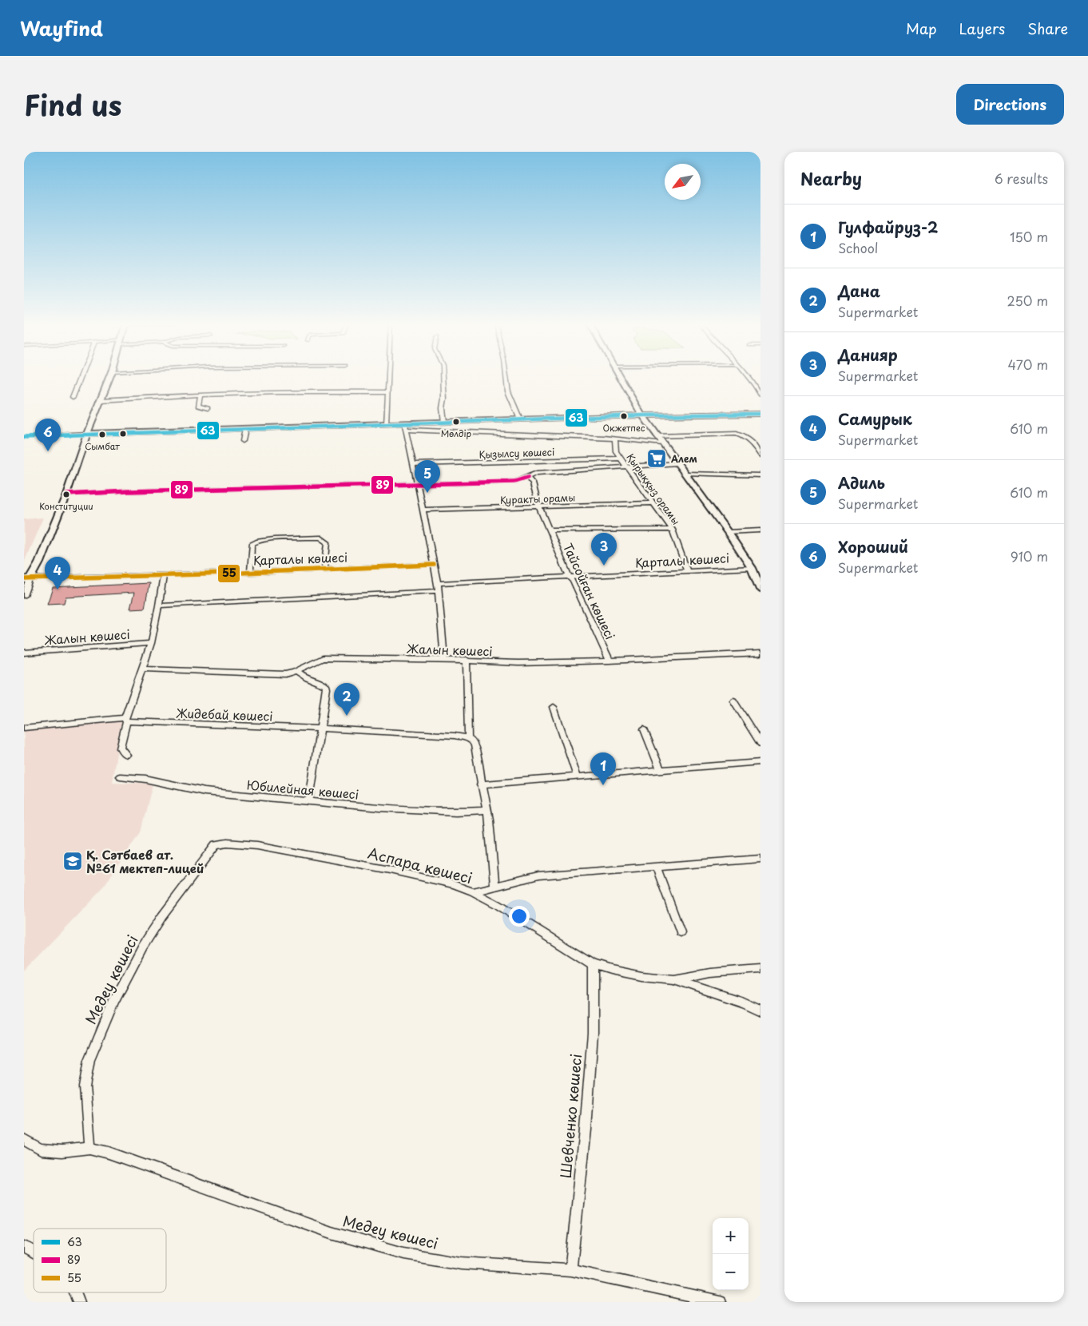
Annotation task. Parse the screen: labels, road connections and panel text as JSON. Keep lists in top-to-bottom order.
{
  "streets": {
    "street": [
      "Қызылсу көшесі",
      "Қырыққыз орамы",
      "Қуракты орамы",
      "Қарталы көшесі",
      "Тайсойған көшесі",
      "Жалын көшесі",
      "Жидебай көшесі",
      "Юбилейная көшесі",
      "Аспара көшесі",
      "Медеу көшесі",
      "Шевченко көшесі"
    ]
  },
  "crossings": [
    ["Қызылсу көшесі", "Қырыққыз орамы"],
    ["Қырыққыз орамы", "Қуракты орамы"],
    ["Қырыққыз орамы", "Қарталы көшесі"],
    ["Қырыққыз орамы", "Тайсойған көшесі"],
    ["Қуракты орамы", "Тайсойған көшесі"],
    ["Қарталы көшесі", "Тайсойған көшесі"],
    ["Тайсойған көшесі", "Жалын көшесі"],
    ["Аспара көшесі", "Медеу көшесі"],
    ["Аспара көшесі", "Шевченко көшесі"],
    ["Медеу көшесі", "Шевченко көшесі"]
  ],
  "places": {
    "other": [
      "Окжетпес",
      "Мөлдiр",
      "Сымбат",
      "Конституции"
    ],
    "supermarket": ["Алем"],
    "school or university": ["Қ. Сәтбаев ат. №61 мектеп-лицей"]
  },
  "lines": ["transit line 63", "transit line 89", "transit line 55"],
  "legend": ["63", "89", "55"],
  "north": "bottom left",
  "page": {
    "header": "Wayfind",
    "nav": ["Map", "Layers", "Share"],
    "title": "Find us",
    "buttons": "Directions",
    "heading": ["Nearby", "6 results"],
    "list": [
      {
        "mark": "1",
        "name": "Гулфайруз-2",
        "note": "School",
        "value": "150 m"
      },
      {
        "mark": "2",
        "name": "Дана",
        "note": "Supermarket",
        "value": "250 m"
      },
      {
        "mark": "3",
        "name": "Данияр",
        "note": "Supermarket",
        "value": "470 m"
      },
      {
        "mark": "4",
        "name": "Самурык",
        "note": "Supermarket",
        "value": "610 m"
      },
      {
        "mark": "5",
        "name": "Адиль",
        "note": "Supermarket",
        "value": "610 m"
      },
      {
        "mark": "6",
        "name": "Хороший",
        "note": "Supermarket",
        "value": "910 m"
      }
    ],
    "pins": [
      "6",
      "5",
      "3",
      "4",
      "2",
      "1"
    ],
    "map_buttons": ["+", "−"]
  }
}
